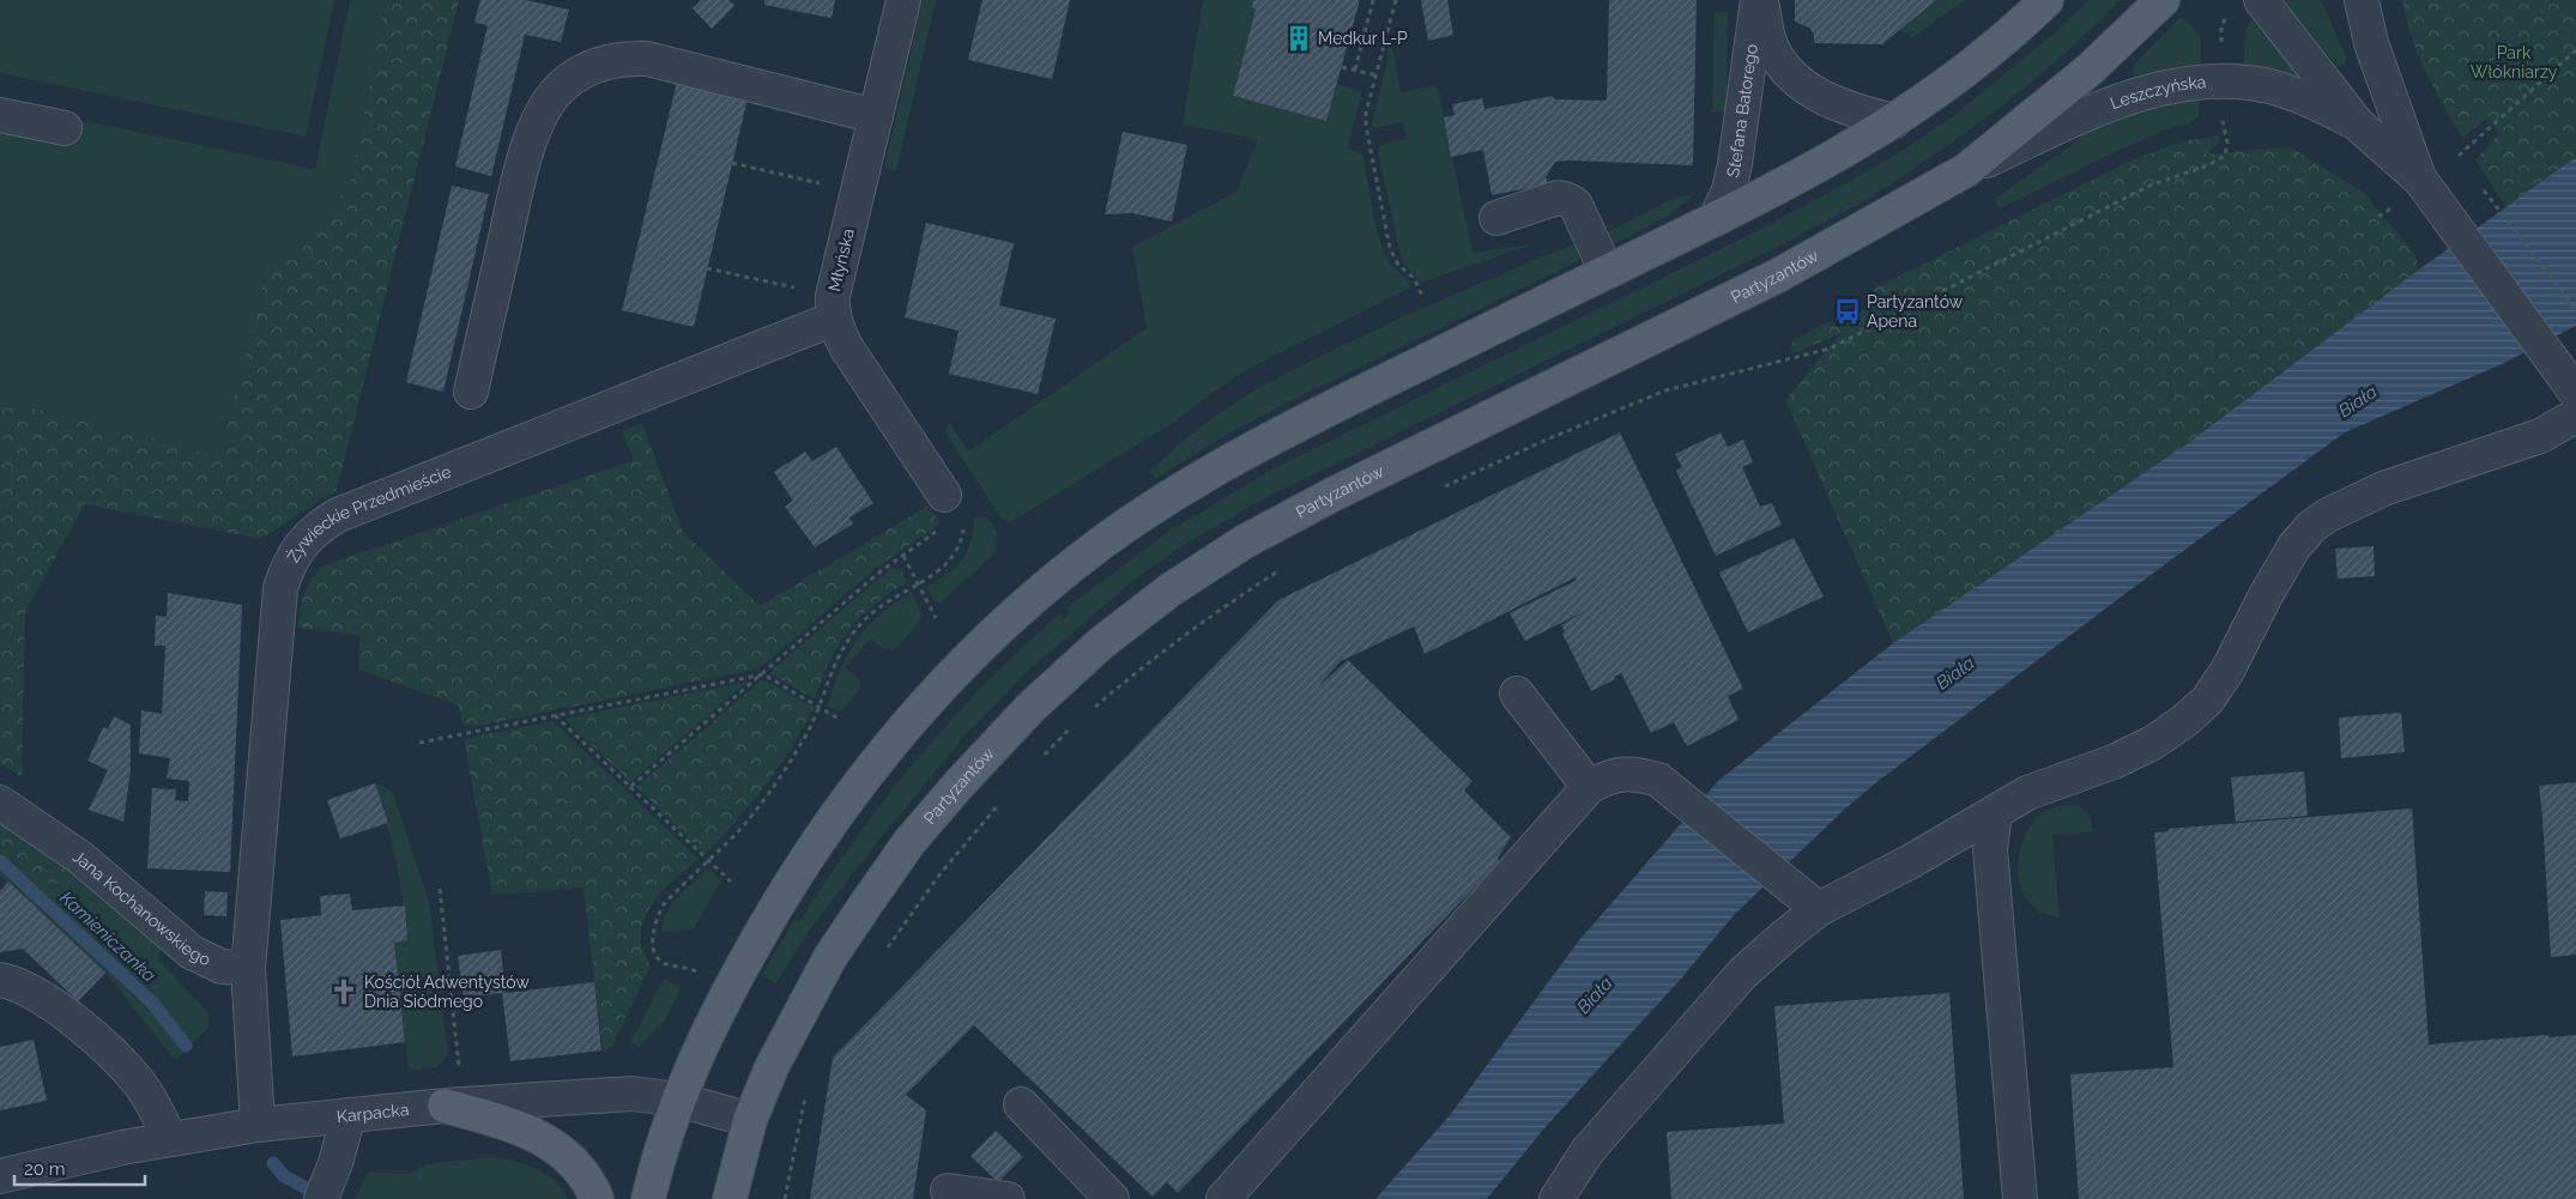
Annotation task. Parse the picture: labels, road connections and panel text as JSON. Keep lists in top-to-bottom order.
{
  "streets": {
    "main road": ["Partyzantów"],
    "street": [
      "Leszczyńska",
      "Stefana Batorego",
      "Młyńska",
      "Żywieckie Przedmieście",
      "Jana Kochanowskiego",
      "Karpacka"
    ]
  },
  "crossings": [
    ["Leszczyńska", "Partyzantów"],
    ["Młyńska", "Żywieckie Przedmieście"],
    ["Partyzantów", "Karpacka"],
    ["Żywieckie Przedmieście", "Jana Kochanowskiego"]
  ],
  "water": ["Biała", "Kamieniczanka"],
  "parks": ["Park Włókniarzy"],
  "places": {
    "building": ["Medkur L-P"],
    "bus stop": ["Partyzantów Apena"],
    "church": ["Kościół Adwentystów Dnia Siódmego"]
  },
  "scale_bar": "20 m"
}
